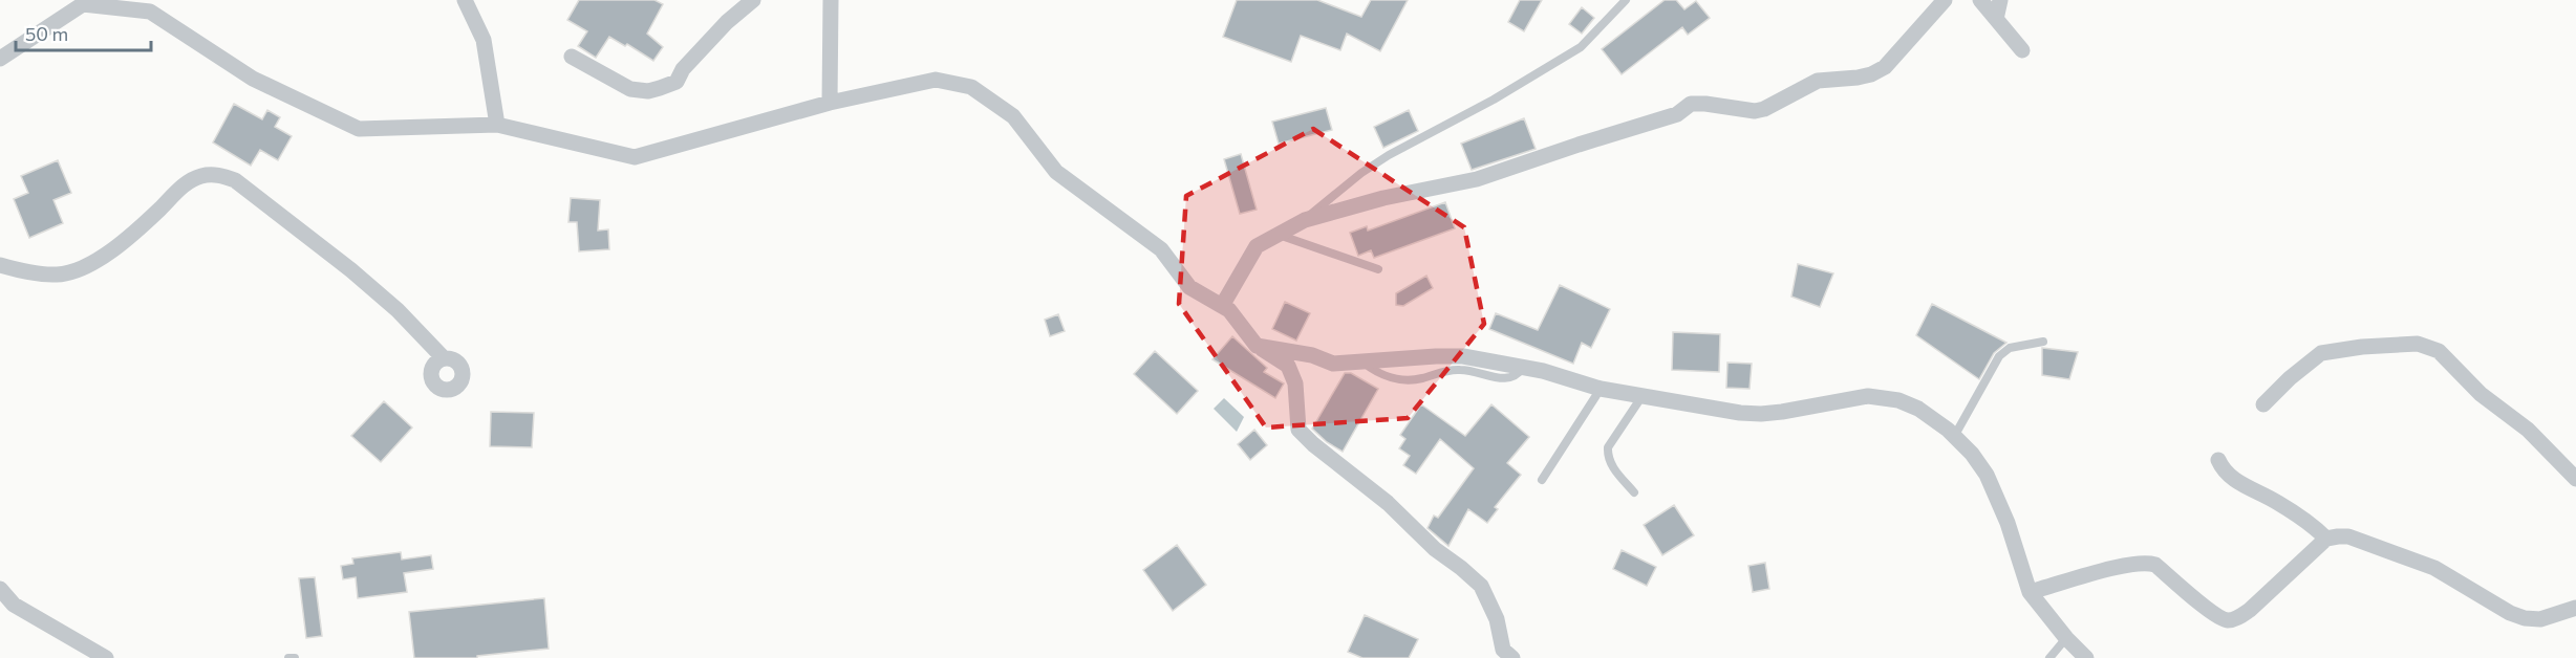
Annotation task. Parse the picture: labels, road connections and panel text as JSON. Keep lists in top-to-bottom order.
{
  "scale_bar": "50 m"
}
